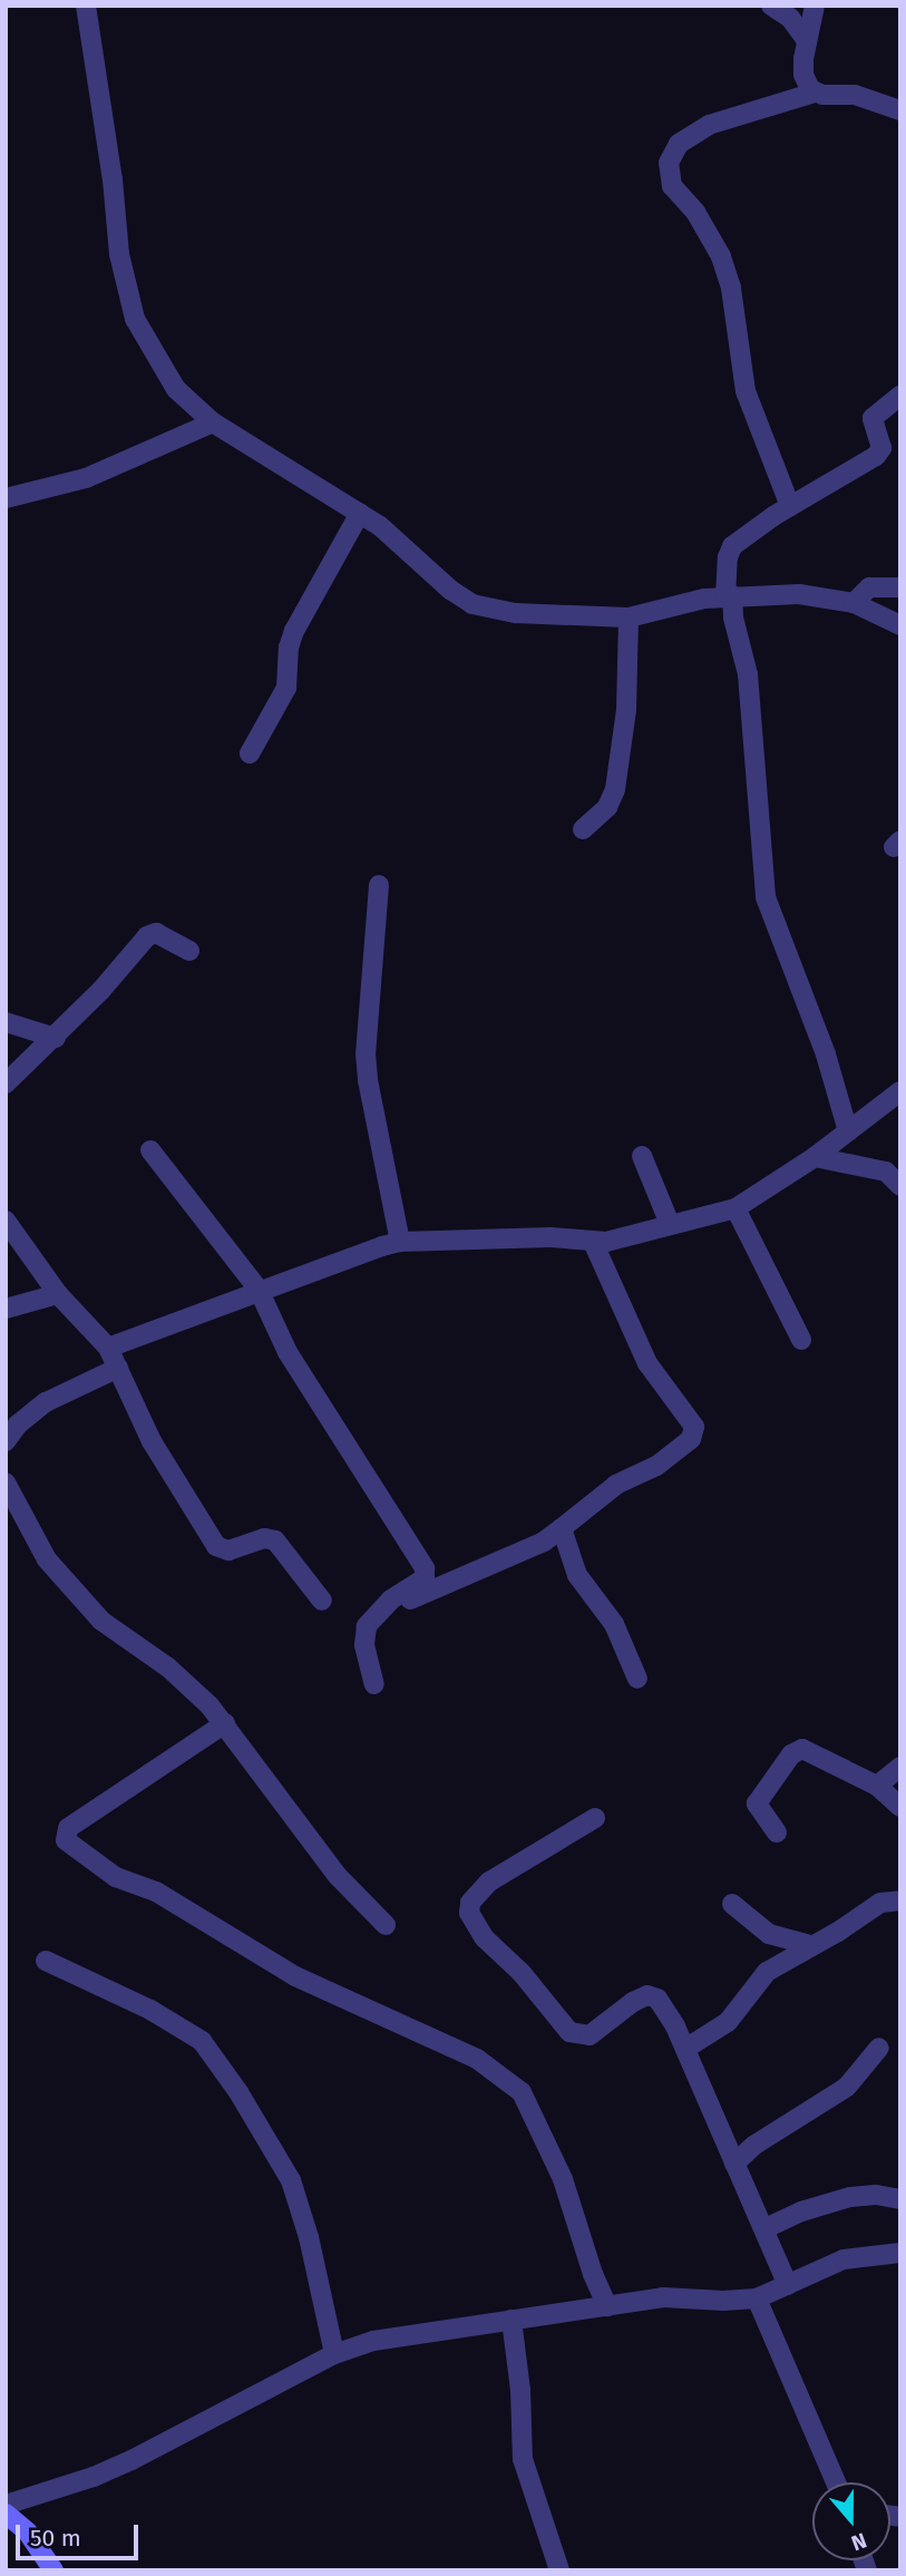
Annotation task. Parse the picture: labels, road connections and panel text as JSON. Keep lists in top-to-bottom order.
{
  "scale_bar": "50 m",
  "north": "bottom"
}
